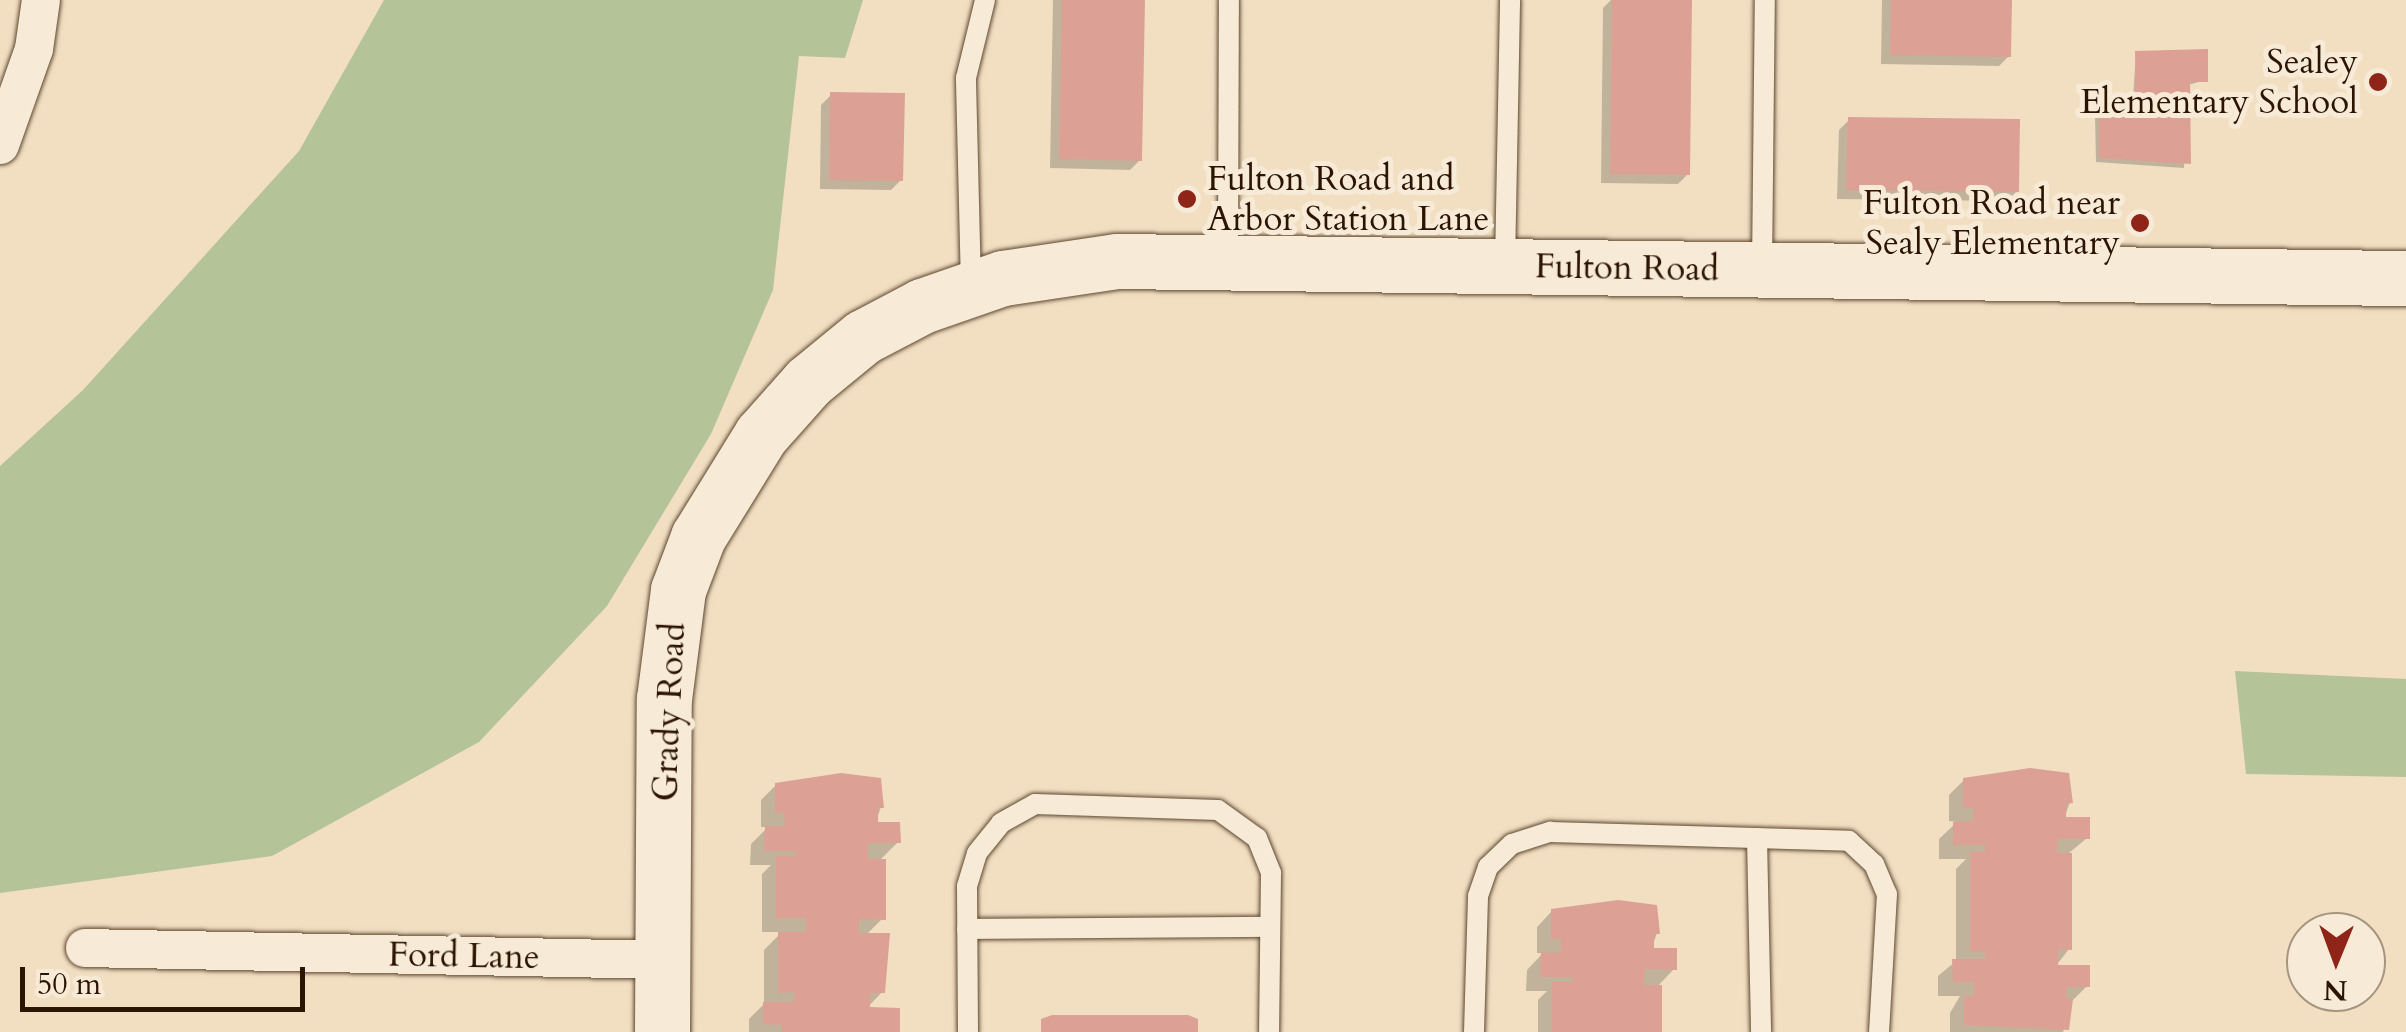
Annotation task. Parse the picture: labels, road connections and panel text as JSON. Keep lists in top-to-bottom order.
{
  "streets": {
    "street": ["Fulton Road", "Grady Road", "Ford Lane"]
  },
  "crossings": [
    ["Fulton Road", "Grady Road"],
    ["Grady Road", "Ford Lane"]
  ],
  "places": ["Sealey Elementary School", "Fulton Road and Arbor Station Lane", "Fulton Road near Sealy Elementary"],
  "scale_bar": "50 m",
  "north": "bottom"
}
